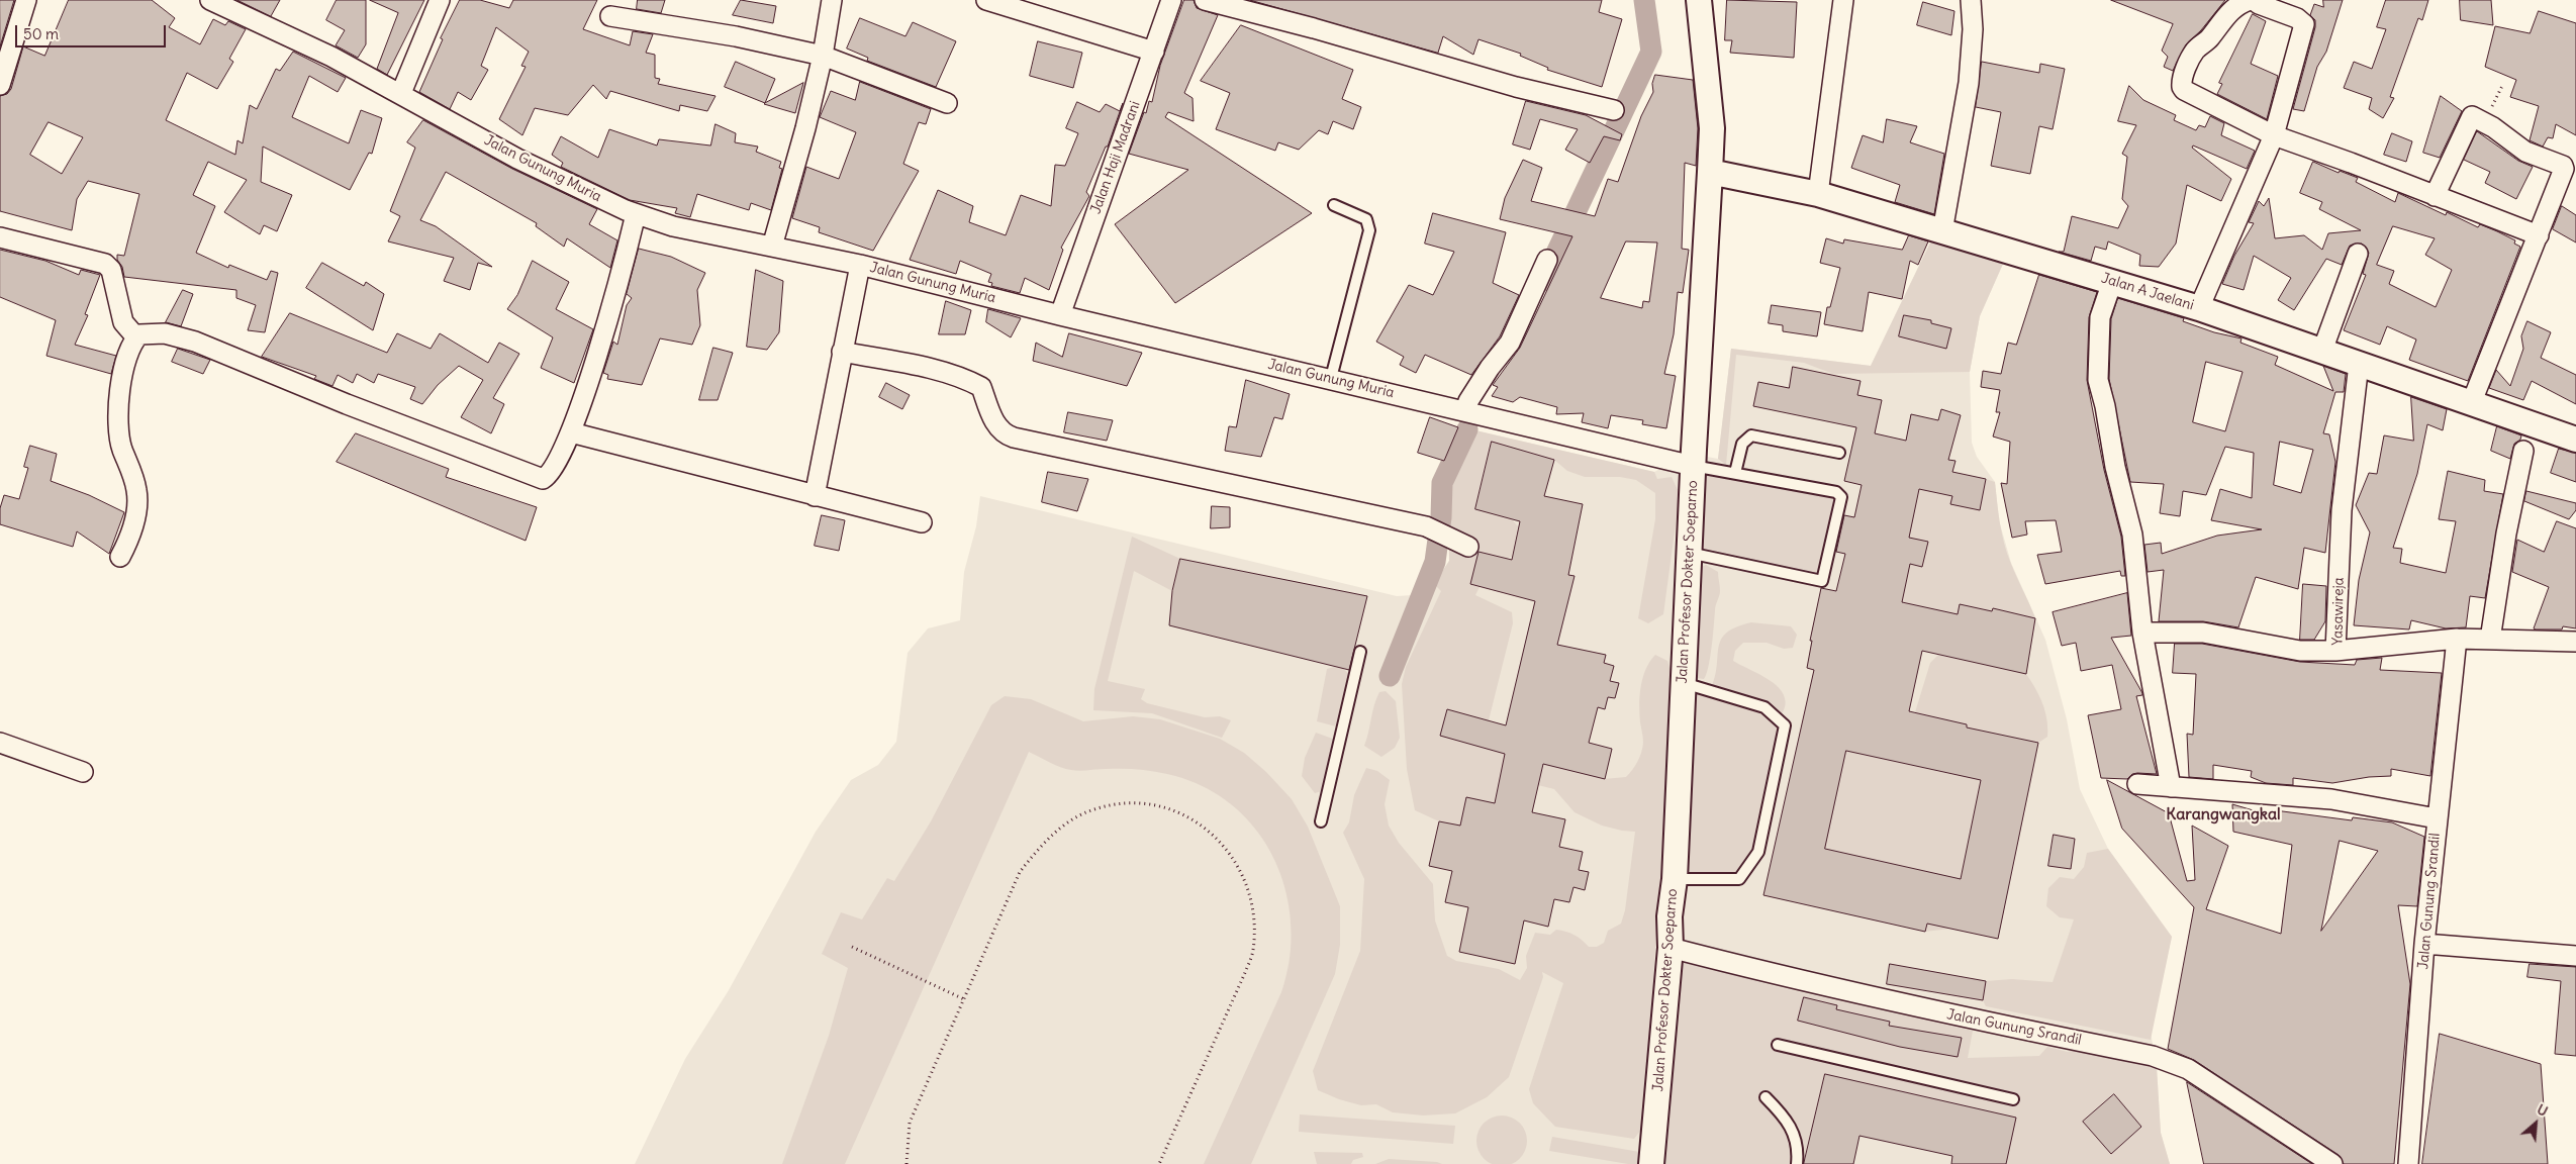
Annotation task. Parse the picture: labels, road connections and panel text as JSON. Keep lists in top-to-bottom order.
{
  "streets": {
    "street": [
      "Jalan Haji Madrani",
      "Jalan Gunung Muria",
      "Jalan A Jaelani",
      "Jalan Profesor Dokter Soeparno",
      "Yasawireja",
      "Jalan Gunung Srandil"
    ]
  },
  "crossings": [
    ["Jalan Haji Madrani", "Jalan Gunung Muria"],
    ["Jalan Gunung Muria", "Jalan Profesor Dokter Soeparno"],
    ["Jalan A Jaelani", "Jalan Profesor Dokter Soeparno"],
    ["Jalan A Jaelani", "Yasawireja"],
    ["Jalan Profesor Dokter Soeparno", "Jalan Gunung Srandil"],
    ["Yasawireja", "Jalan Gunung Srandil"]
  ],
  "districts": ["Karangwangkal"],
  "scale_bar": "50 m",
  "north": "top right"
}
